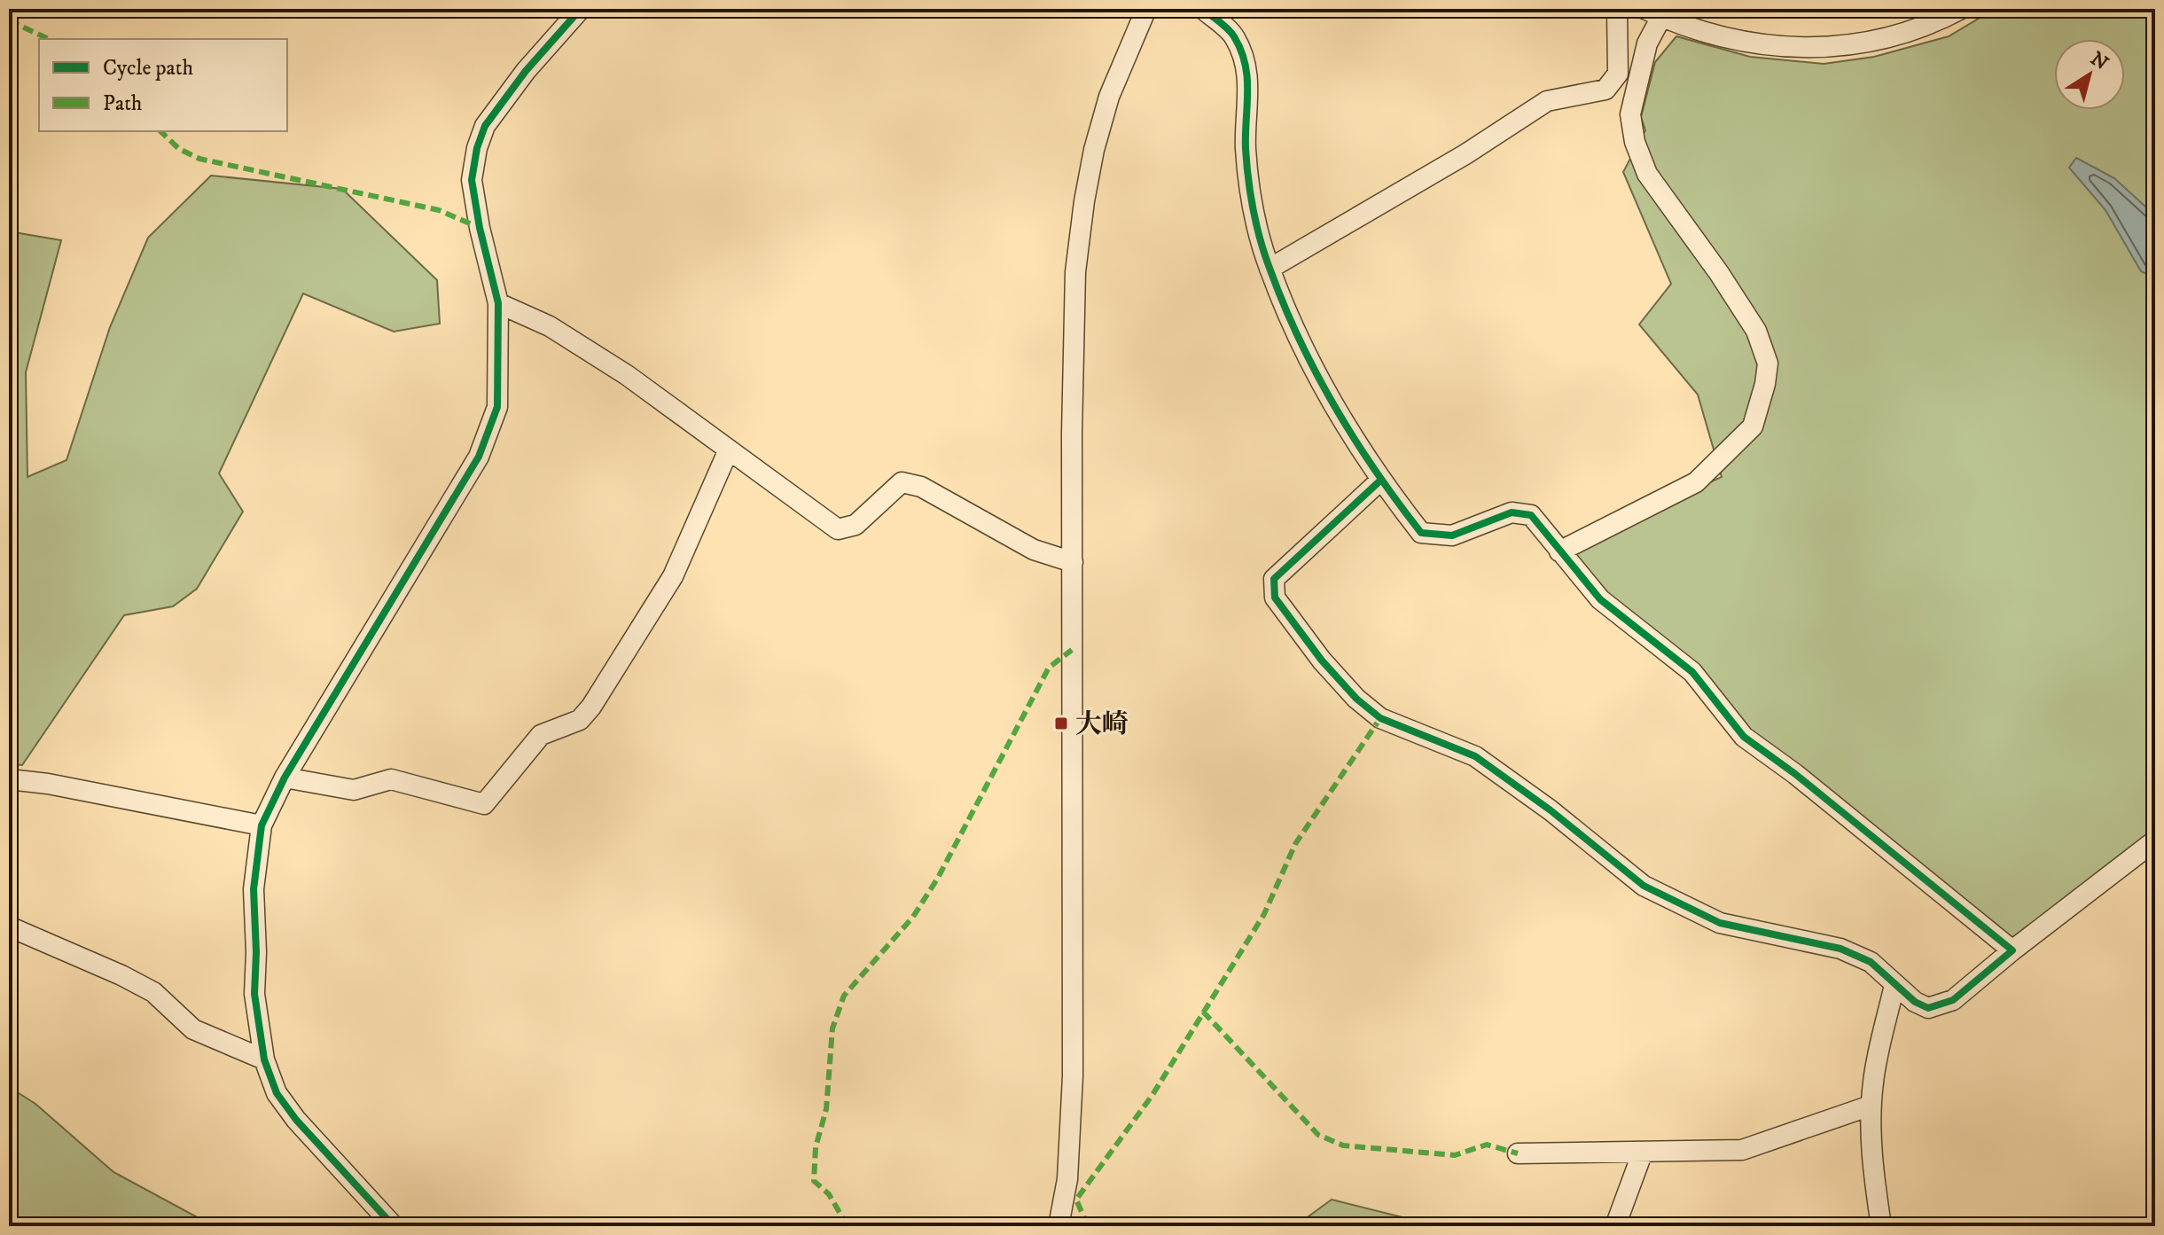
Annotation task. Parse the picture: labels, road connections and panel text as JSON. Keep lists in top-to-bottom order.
{
  "places": {
    "transit": ["大崎"]
  },
  "legend": ["Cycle path", "Path"],
  "north": "top right"
}
